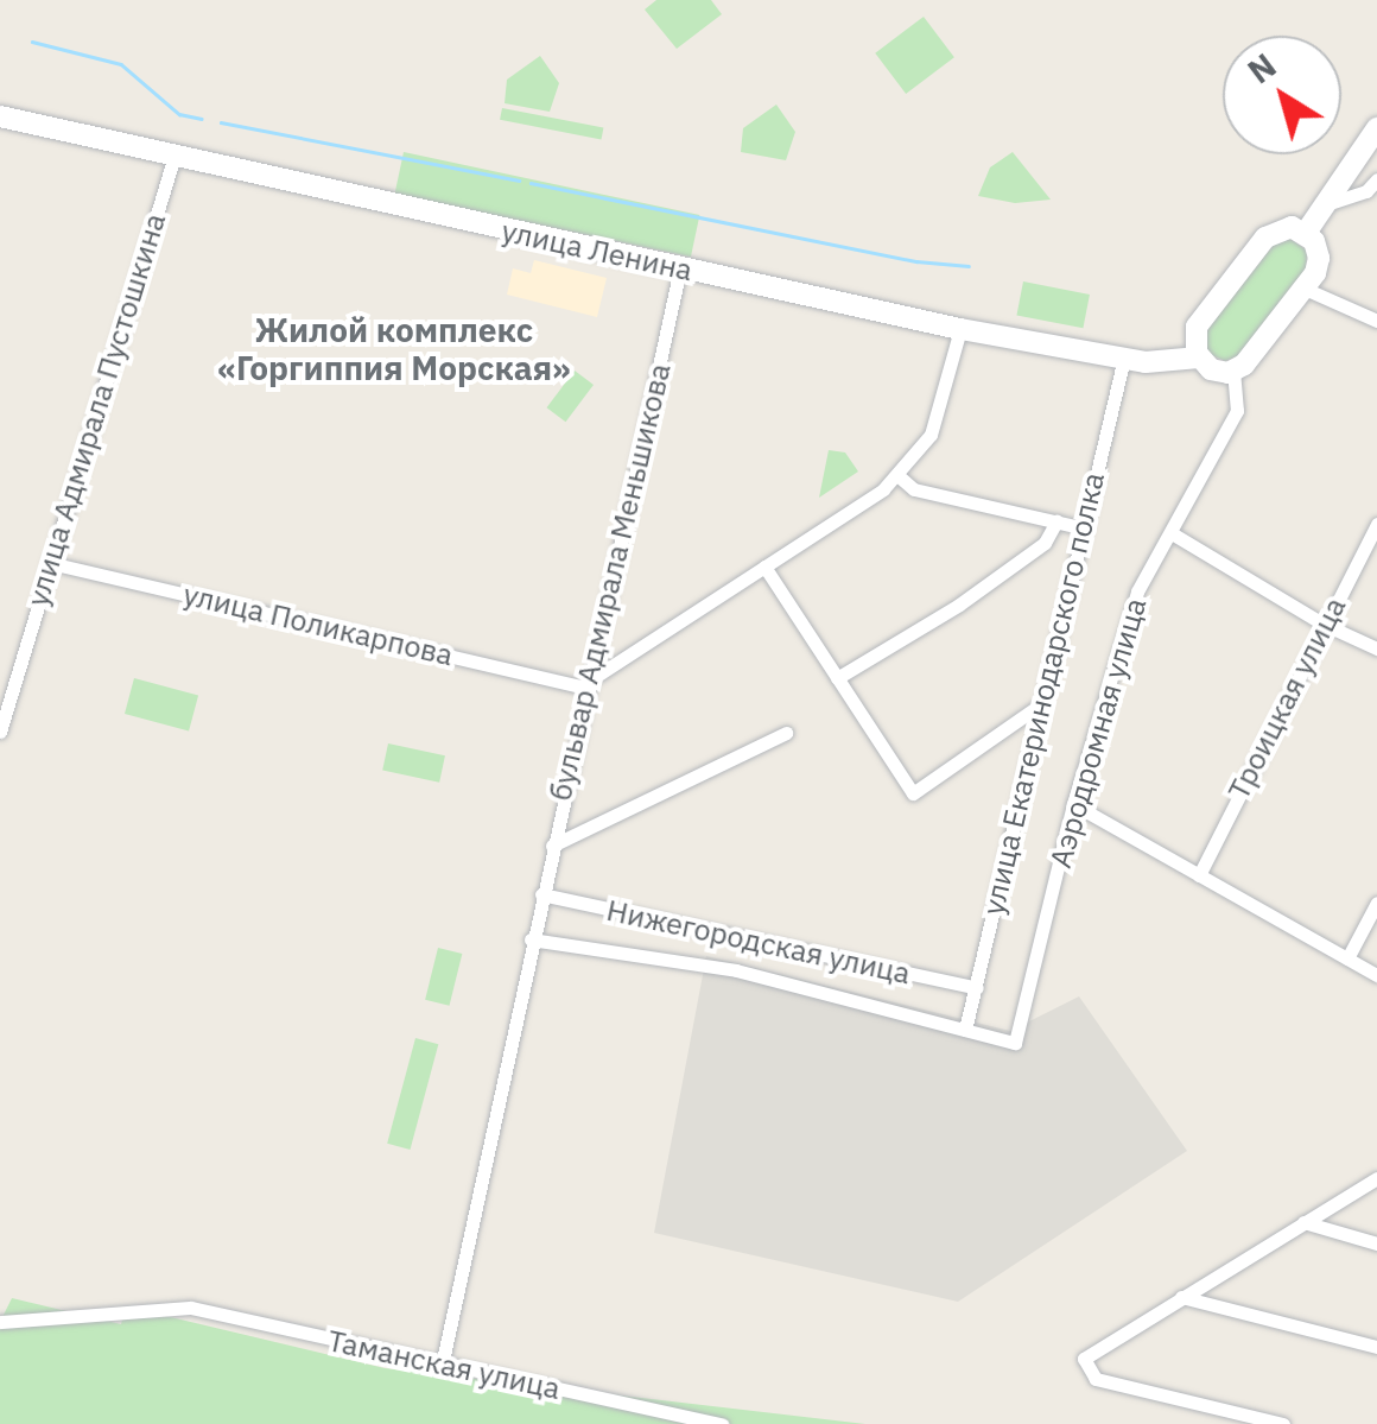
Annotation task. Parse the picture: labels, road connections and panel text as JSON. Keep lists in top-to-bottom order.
{
  "streets": {
    "street": [
      "улица Ленина",
      "улица Адмирала Пустошкина",
      "бульвар Адмирала Меньшикова",
      "улица Поликарпова",
      "улица Екатеринодарского полка",
      "Троицкая улица",
      "Аэродромная улица",
      "Нижегородская улица",
      "Таманская улица"
    ]
  },
  "crossings": [
    ["улица Ленина", "улица Адмирала Пустошкина"],
    ["улица Ленина", "бульвар Адмирала Меньшикова"],
    ["улица Ленина", "улица Екатеринодарского полка"],
    ["улица Адмирала Пустошкина", "улица Поликарпова"],
    ["бульвар Адмирала Меньшикова", "улица Поликарпова"],
    ["бульвар Адмирала Меньшикова", "Нижегородская улица"],
    ["бульвар Адмирала Меньшикова", "Таманская улица"],
    ["улица Екатеринодарского полка", "Аэродромная улица"],
    ["улица Екатеринодарского полка", "Нижегородская улица"]
  ],
  "districts": ["Жилой комплекс «Горгиппия Морская»"],
  "north": "top left"
}
